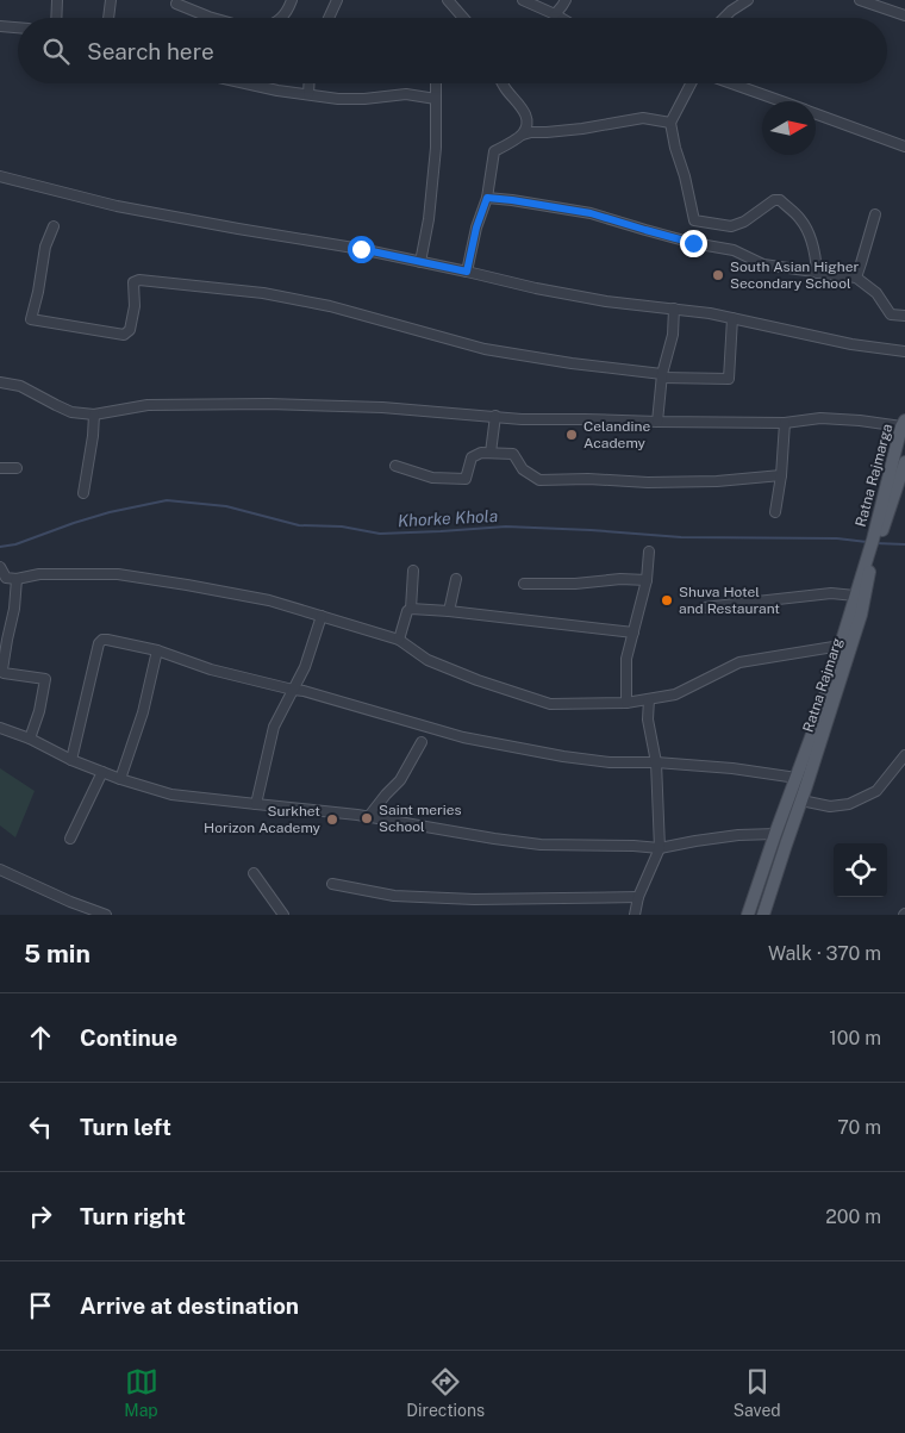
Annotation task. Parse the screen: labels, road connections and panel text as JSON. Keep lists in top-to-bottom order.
{
  "streets": {
    "main road": ["Ratna Rajmarga", "Ratna Rajmarg"]
  },
  "crossings": [
    ["Ratna Rajmarga", "Ratna Rajmarg"]
  ],
  "water": ["Khorke Khola"],
  "places": [
    "South Asian Higher Secondary School",
    "Celandine Academy",
    "Shuva Hotel and Restaurant",
    "Saint meries School",
    "Surkhet Horizon Academy"
  ],
  "north": "right",
  "page": {
    "search": "Search here",
    "heading": ["5 min", "Walk · 370 m"],
    "list": [
      ["Continue", "100 m"],
      ["Turn left", "70 m"],
      ["Turn right", "200 m"],
      "Arrive at destination"
    ],
    "nav": ["Map", "Directions", "Saved"]
  }
}
